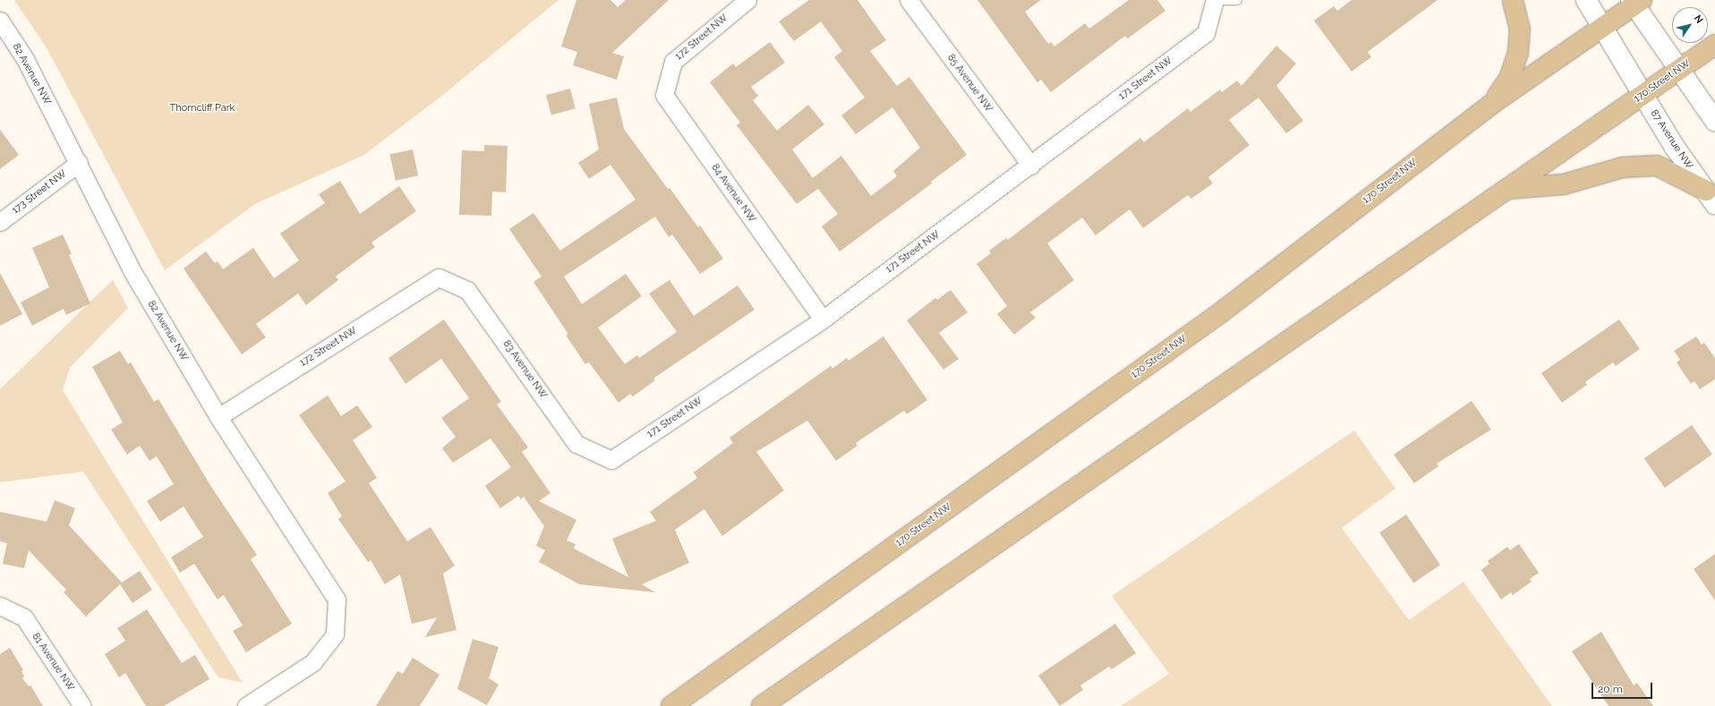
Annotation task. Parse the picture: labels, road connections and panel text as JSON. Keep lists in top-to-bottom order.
{
  "streets": {
    "main road": ["170 Street NW", "87 Avenue NW"],
    "street": [
      "172 Street NW",
      "82 Avenue NW",
      "171 Street NW",
      "85 Avenue NW",
      "173 Street NW",
      "84 Avenue NW",
      "83 Avenue NW",
      "81 Avenue NW"
    ]
  },
  "crossings": [
    ["172 Street NW", "82 Avenue NW"],
    ["172 Street NW", "84 Avenue NW"],
    ["172 Street NW", "83 Avenue NW"],
    ["82 Avenue NW", "173 Street NW"],
    ["171 Street NW", "85 Avenue NW"],
    ["171 Street NW", "84 Avenue NW"],
    ["171 Street NW", "83 Avenue NW"],
    ["170 Street NW", "87 Avenue NW"]
  ],
  "parks": ["Thorncliff Park"],
  "scale_bar": "20 m",
  "north": "top right"
}
